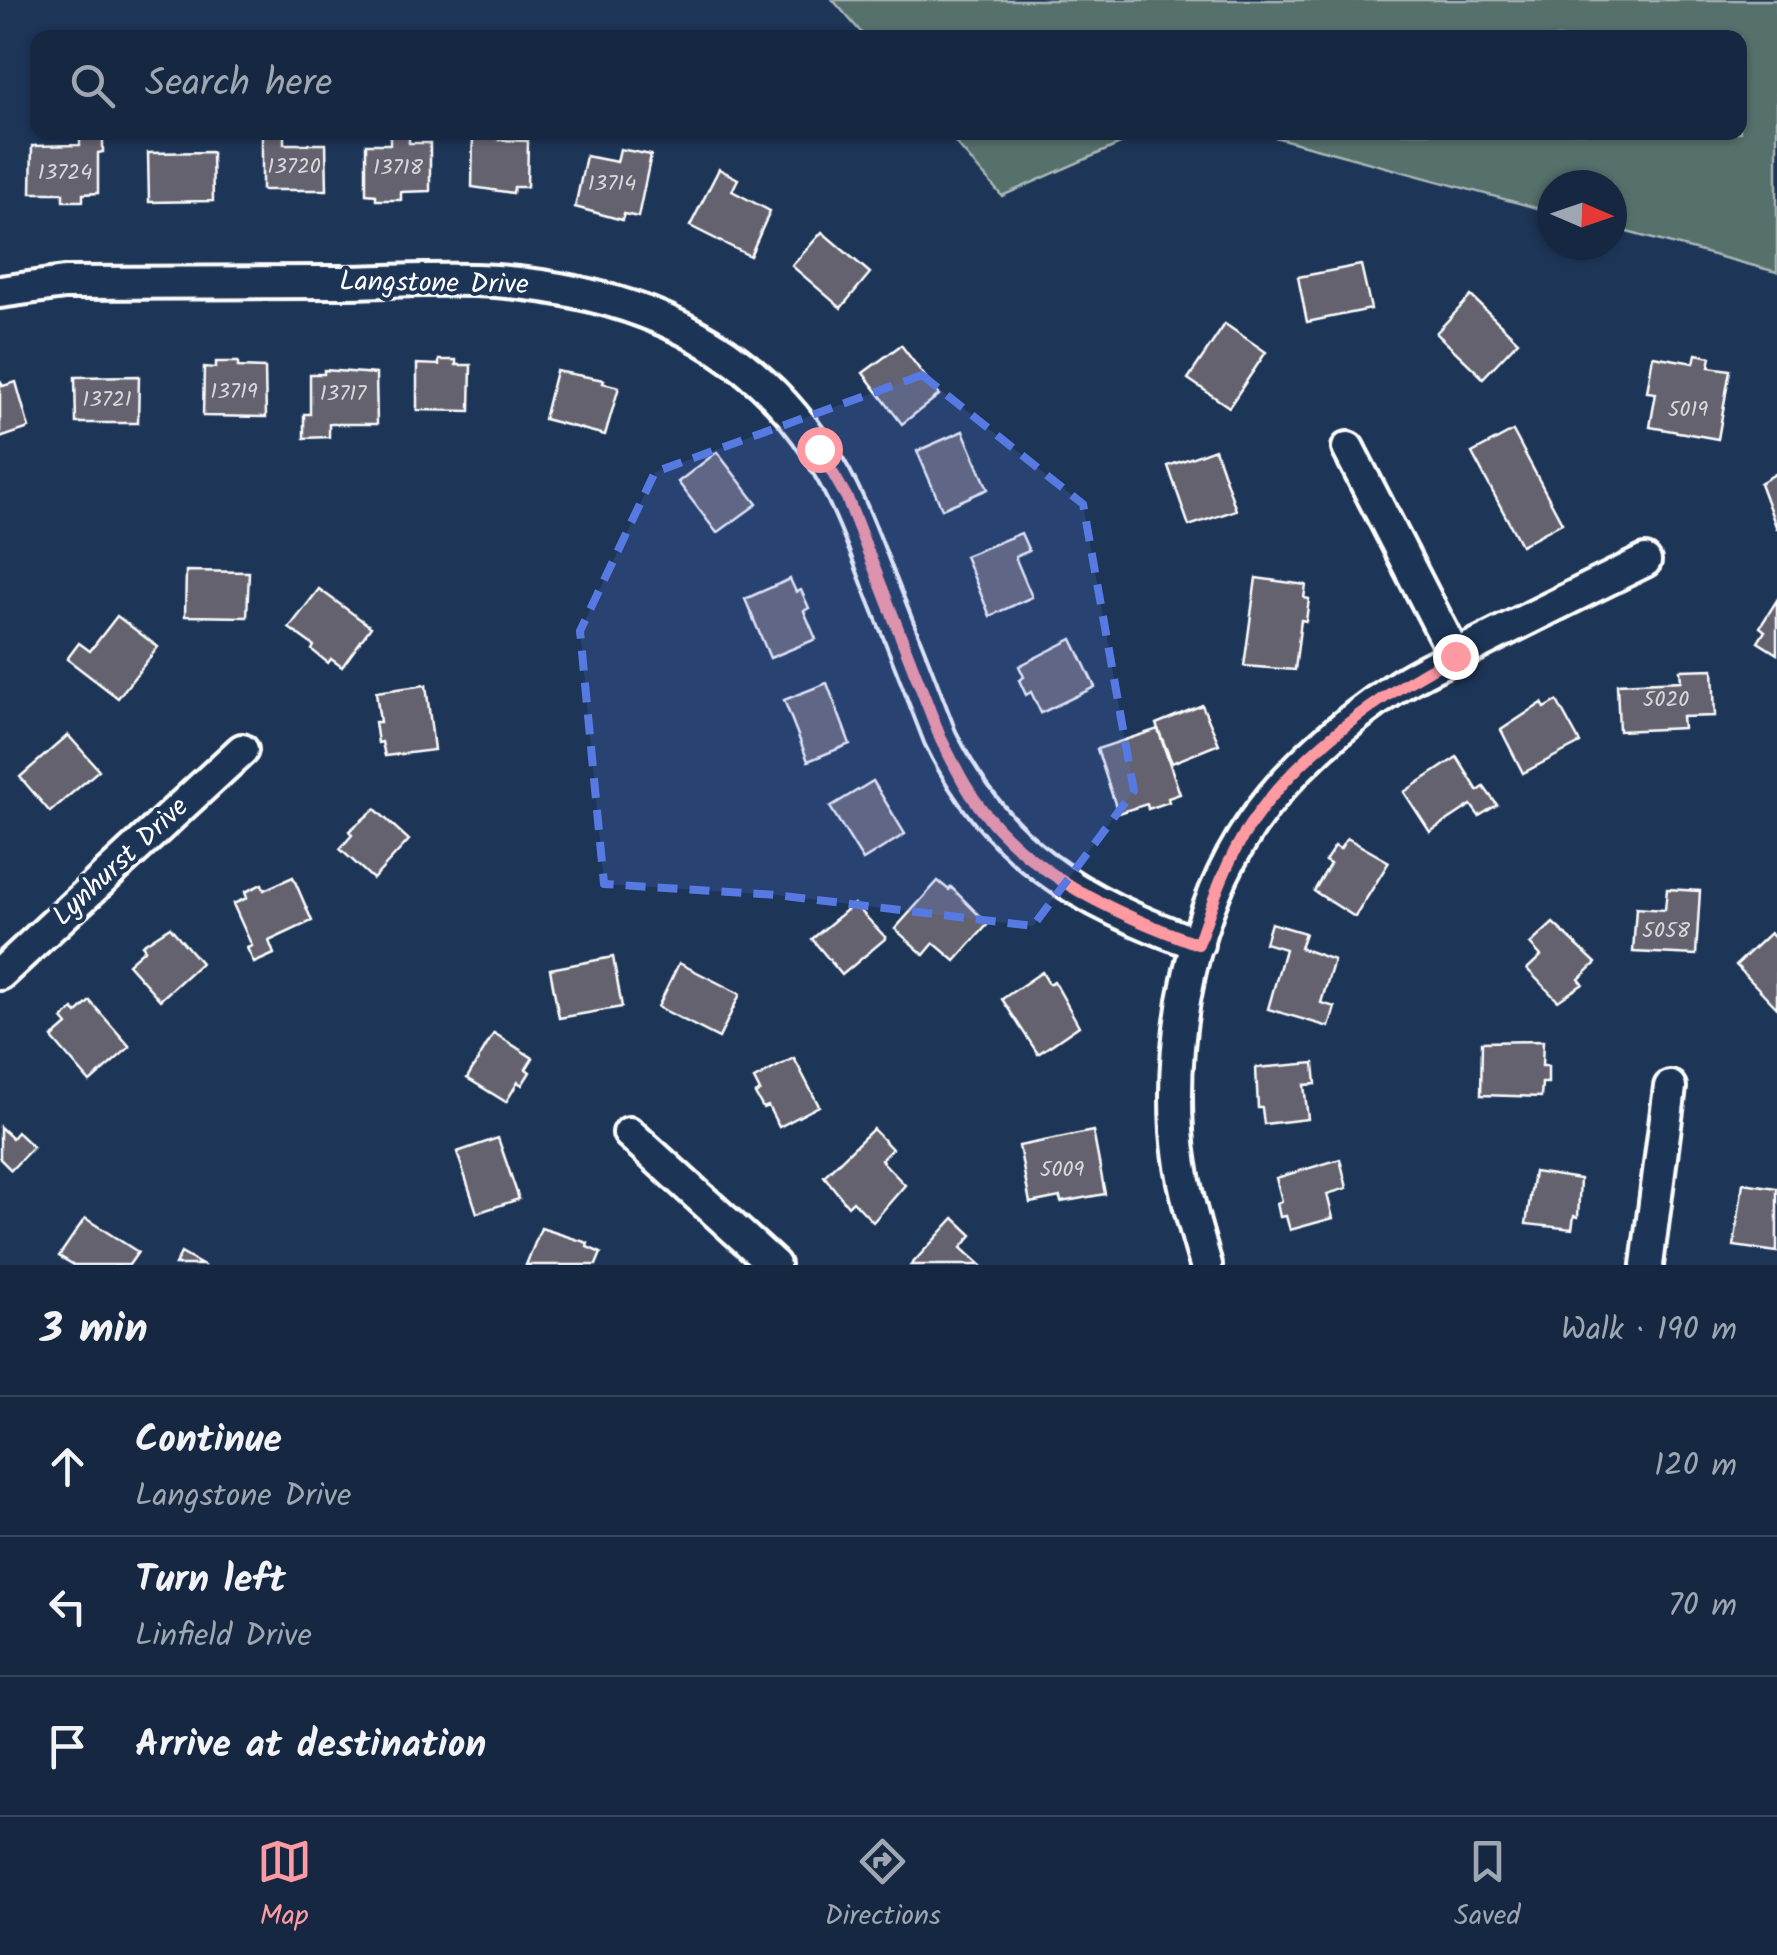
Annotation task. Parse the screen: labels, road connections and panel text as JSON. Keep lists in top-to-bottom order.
{
  "streets": {
    "street": ["Langstone Drive", "Lynhurst Drive"]
  },
  "house_numbers": [
    "13720",
    "13718",
    "13724",
    "13714",
    "13719",
    "13717",
    "13721",
    "5019",
    "5020",
    "5058",
    "5009"
  ],
  "north": "right",
  "page": {
    "search": "Search here",
    "heading": ["3 min", "Walk · 190 m"],
    "list": [
      ["Continue", "Langstone Drive", "120 m"],
      ["Turn left", "Linfield Drive", "70 m"],
      "Arrive at destination"
    ],
    "nav": ["Map", "Directions", "Saved"]
  }
}
